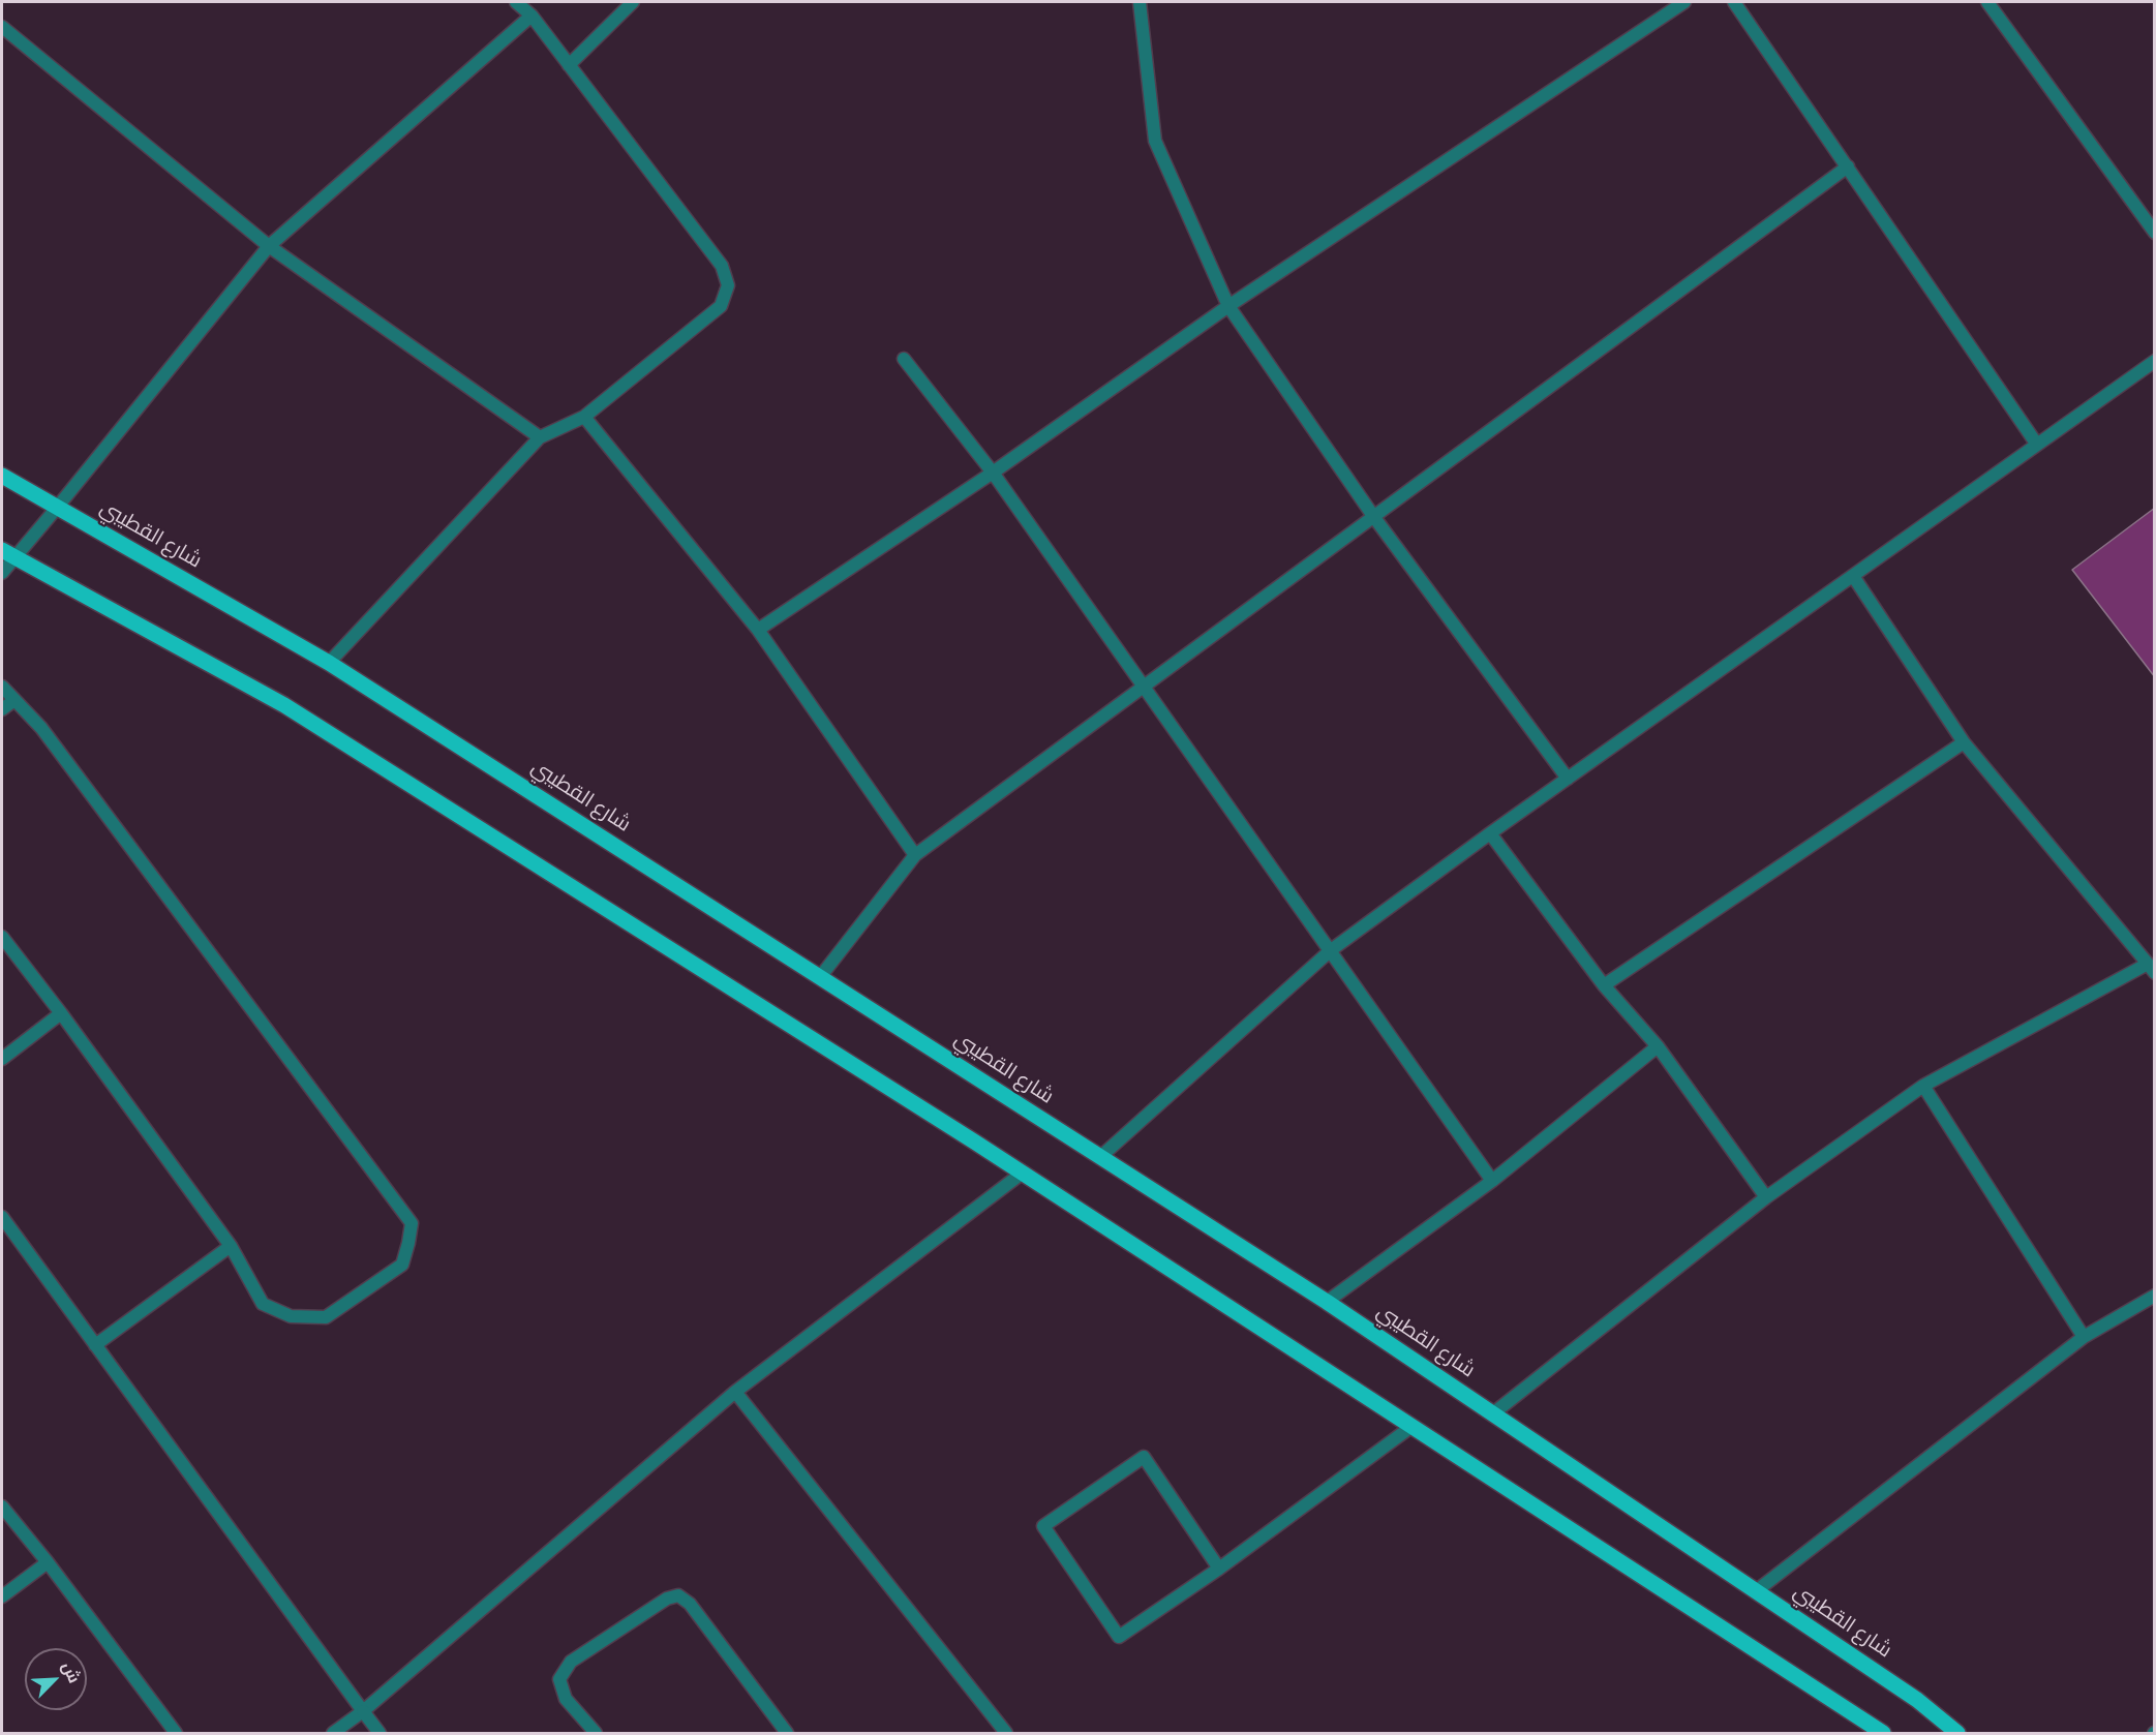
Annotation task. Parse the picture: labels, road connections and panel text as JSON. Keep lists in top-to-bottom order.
{
  "streets": {
    "main road": ["شارع القطيبي"]
  },
  "north": "top right"
}
